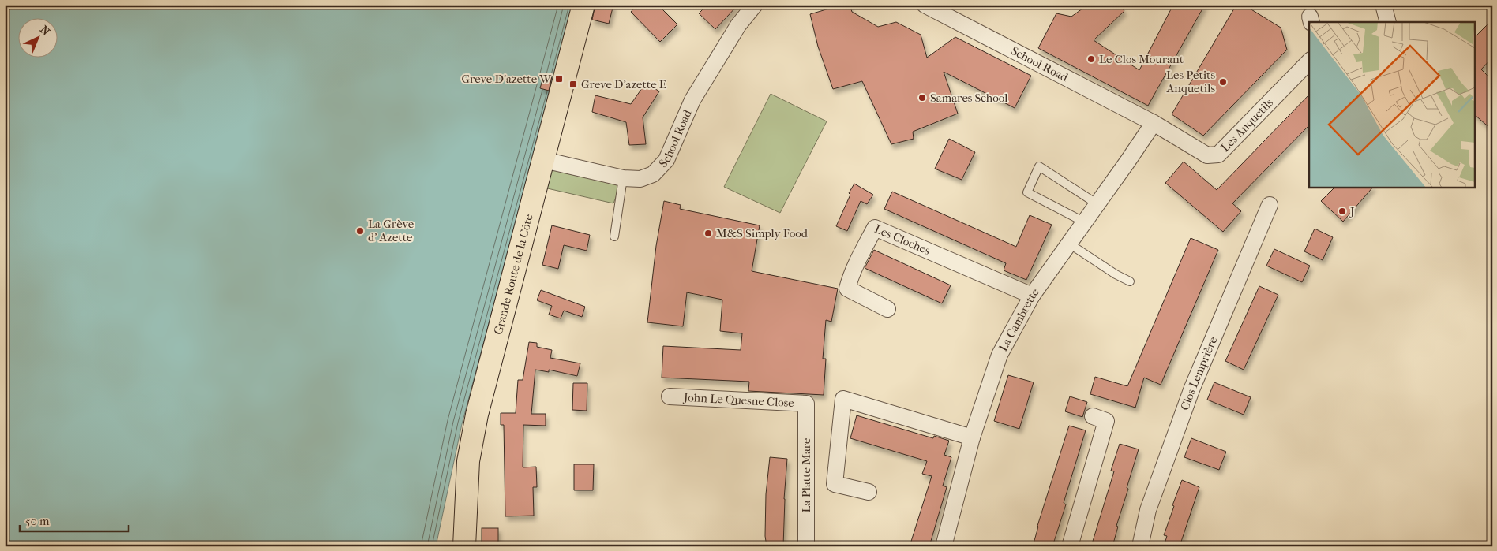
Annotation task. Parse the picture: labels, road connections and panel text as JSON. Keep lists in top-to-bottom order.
{
  "streets": {
    "main road": ["Grande Route de la Côte"],
    "street": [
      "School Road",
      "Les Anquetils",
      "Les Cloches",
      "La Cambrette",
      "Clos Lemprière",
      "John Le Quesne Close",
      "La Platte Mare"
    ]
  },
  "crossings": [
    ["School Road", "Les Anquetils"],
    ["School Road", "Grande Route de la Côte"],
    ["School Road", "La Cambrette"],
    ["Les Anquetils", "La Cambrette"],
    ["Les Cloches", "La Cambrette"],
    ["John Le Quesne Close", "La Platte Mare"]
  ],
  "places": {
    "other": [
      "Le Clos Mourant",
      "Les Petits Anquetils",
      "Samares School",
      "J",
      "La Grève d’ Azette",
      "M&S Simply Food"
    ],
    "transit": ["Greve D'azette W", "Greve D'azette E"]
  },
  "scale_bar": "50 m",
  "north": "top right"
}
